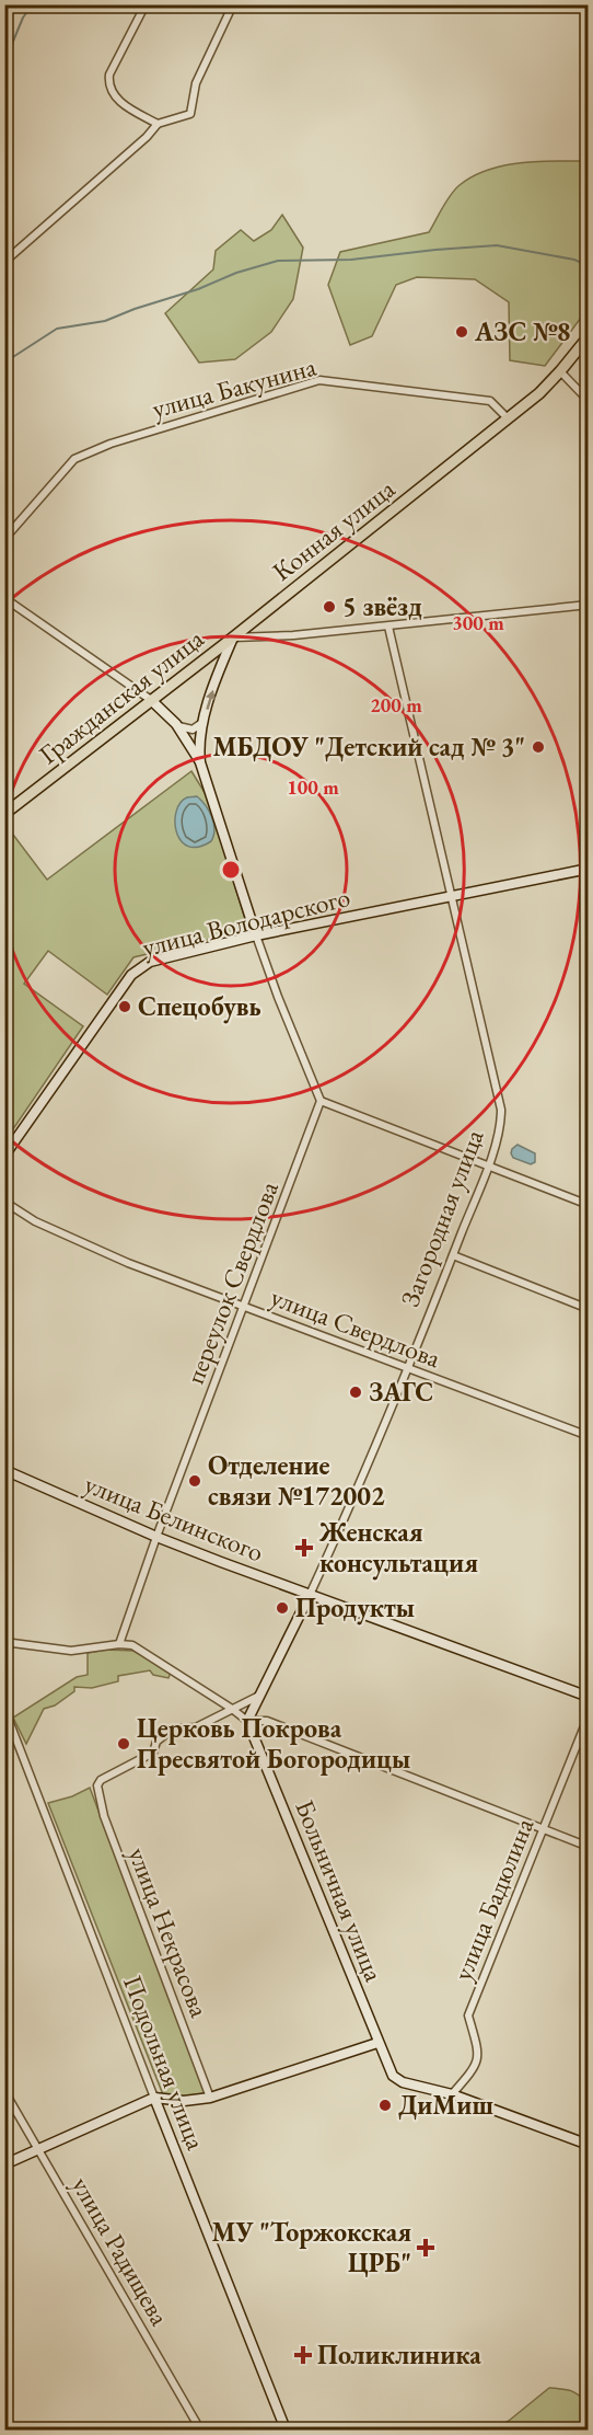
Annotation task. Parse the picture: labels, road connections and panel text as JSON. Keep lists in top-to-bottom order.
{
  "streets": {
    "main road": ["Конная улица", "Гражданская улица"],
    "street": [
      "улица Бакунина",
      "улица Володарского",
      "Загородная улица",
      "переулок Свердлова",
      "улица Свердлова",
      "улица Белинского",
      "Больничная улица",
      "улица Бадюлина",
      "улица Некрасова",
      "Подольная улица",
      "улица Радищева"
    ]
  },
  "crossings": [
    ["улица Бакунина", "Конная улица"],
    ["Конная улица", "Гражданская улица"],
    ["Конная улица", "улица Володарского"],
    ["улица Володарского", "Загородная улица"],
    ["Загородная улица", "улица Свердлова"],
    ["Загородная улица", "улица Белинского"],
    ["Загородная улица", "Больничная улица"],
    ["переулок Свердлова", "улица Свердлова"],
    ["переулок Свердлова", "улица Белинского"],
    ["Больничная улица", "улица Бадюлина"]
  ],
  "places": {
    "other": [
      "АЗС №8",
      "5 звёзд",
      "МБДОУ \"Детский сад № 3\"",
      "Спецобувь",
      "ЗАГС",
      "Отделение связи №172002",
      "Продукты",
      "Церковь Покрова Пресвятой Богородицы",
      "ДиМиш"
    ],
    "health": ["Женская консультация", "МУ \"Торжокская ЦРБ\"", "Поликлиника"]
  },
  "rings": ["300 m", "200 m", "100 m"]
}
